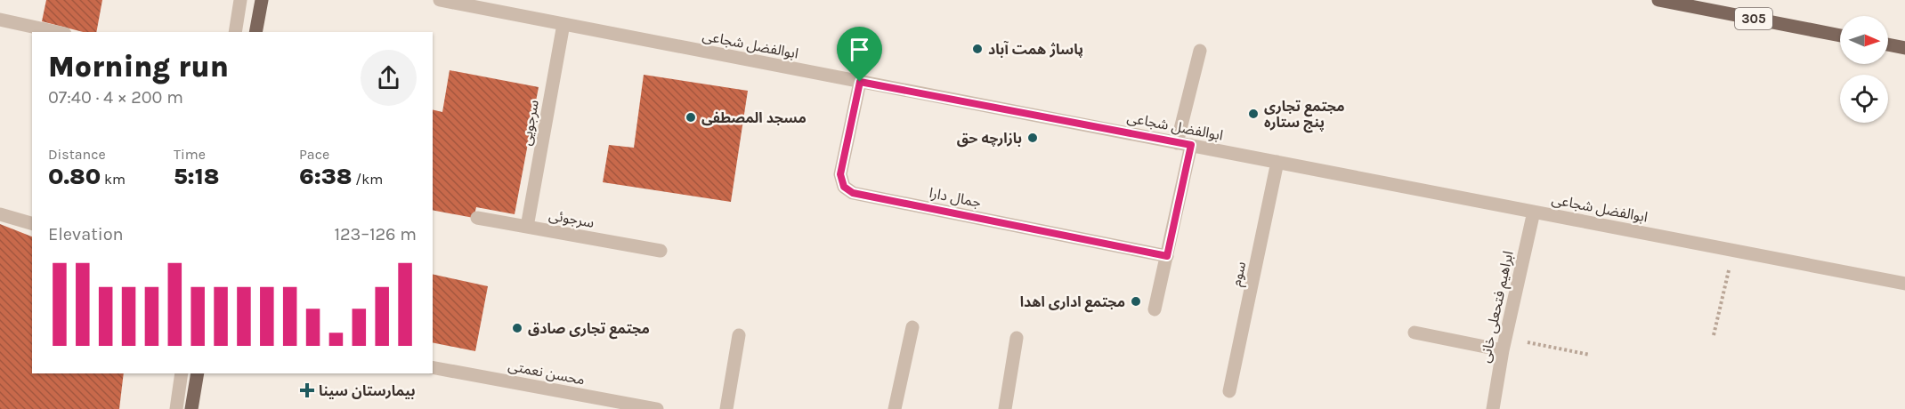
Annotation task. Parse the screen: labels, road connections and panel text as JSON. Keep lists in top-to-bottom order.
{
  "streets": {
    "main road": ["305"],
    "street": [
      "ابوالفضل شجاعی",
      "سرجویی",
      "جمال دارا",
      "سرجوئی",
      "سوم",
      "ابراهیم فتحعلی خانی",
      "محسن نعمتی"
    ]
  },
  "crossings": [
    ["ابوالفضل شجاعی", "سرجویی"],
    ["ابوالفضل شجاعی", "جمال دارا"],
    ["ابوالفضل شجاعی", "سوم"],
    ["ابوالفضل شجاعی", "ابراهیم فتحعلی خانی"],
    ["سرجویی", "سرجوئی"]
  ],
  "places": {
    "other": [
      "پاساژ همت آباد",
      "مجتمع تجاری پنج ستاره",
      "مسجد المصطفی",
      "بازارچه حق",
      "مجتمع اداری اهدا",
      "مجتمع تجاری صادق"
    ],
    "health": ["بیمارستان سینا"]
  },
  "north": "right",
  "page": {
    "heading": ["Morning run", "07:40 · 4 × 200 m"],
    "stats": [
      ["Distance", "0.80 km"],
      ["Time", "5:18"],
      ["Pace", "6:38 /km"]
    ],
    "chart": ["Elevation", "123–126 m"]
  }
}
